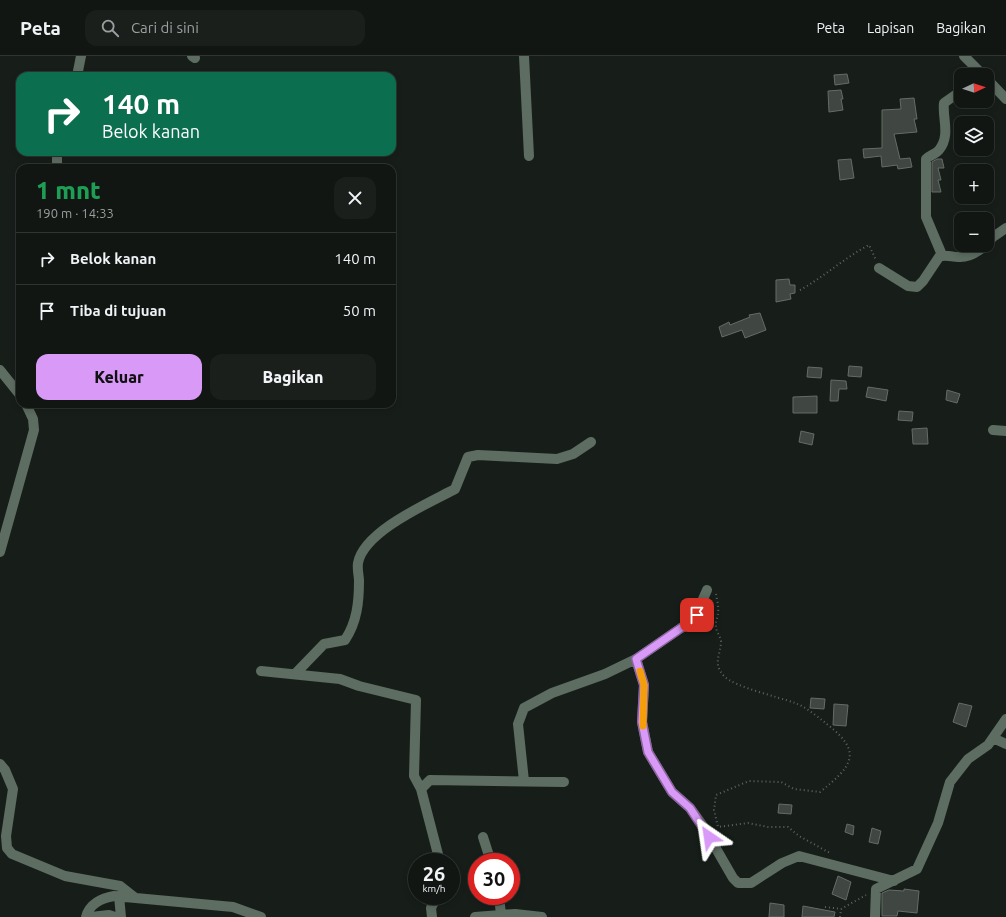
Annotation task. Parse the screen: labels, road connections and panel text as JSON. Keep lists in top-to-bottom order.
{
  "north": "right",
  "page": {
    "header": "Peta",
    "search": "Cari di sini",
    "nav": ["Peta", "Lapisan", "Bagikan"],
    "map_buttons": ["+", "−"],
    "turn": ["140 m", "Belok kanan"],
    "heading": ["1 mnt", "190 m · 14:33"],
    "list": [
      {
        "name": "Belok kanan",
        "value": "140 m"
      },
      {
        "name": "Tiba di tujuan",
        "value": "50 m"
      }
    ],
    "buttons": ["Keluar", "Bagikan"],
    "speed": "26 km/h",
    "limit": "30"
  }
}
